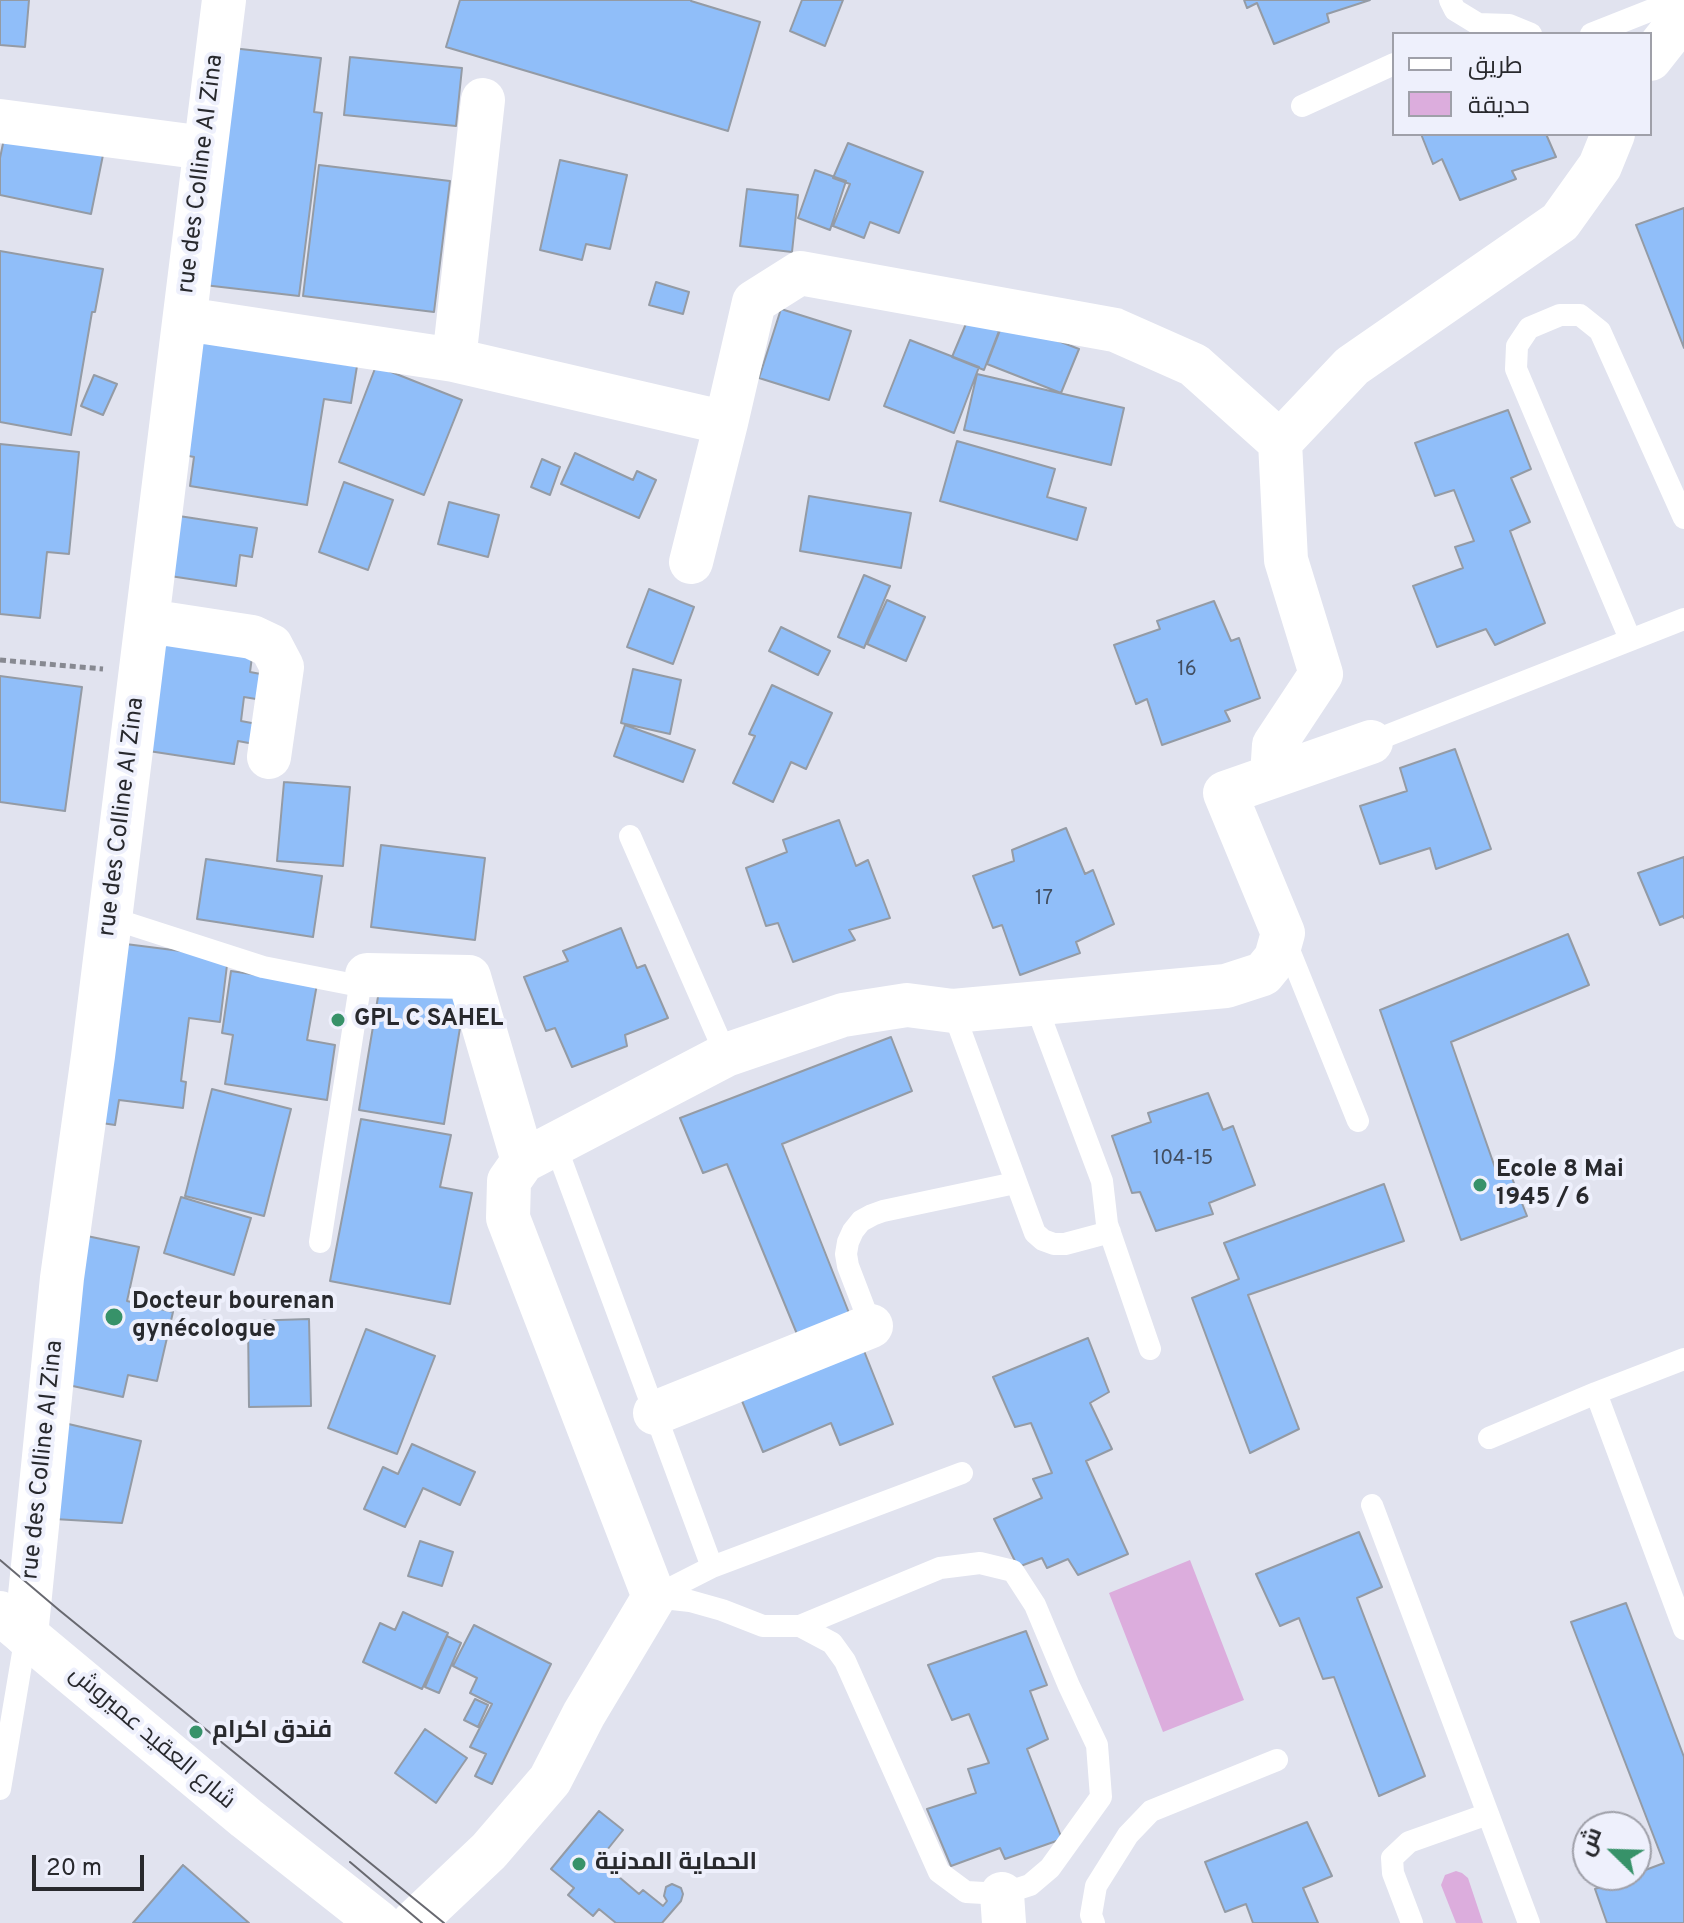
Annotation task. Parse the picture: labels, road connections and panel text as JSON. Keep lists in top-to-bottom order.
{
  "streets": {
    "street": ["rue des Colline Al Zina", "شارع العقيد عميروش"]
  },
  "crossings": [
    ["rue des Colline Al Zina", "شارع العقيد عميروش"]
  ],
  "places": [
    "GPL C SAHEL",
    "Ecole 8 Mai 1945 / 6",
    "Docteur bourenan gynécologue",
    "فندق اكرام",
    "الحماية المدنية"
  ],
  "house_numbers": ["16", "17", "104-15"],
  "legend": ["طريق", "حديقة"],
  "scale_bar": "20 m",
  "north": "top left"
}
